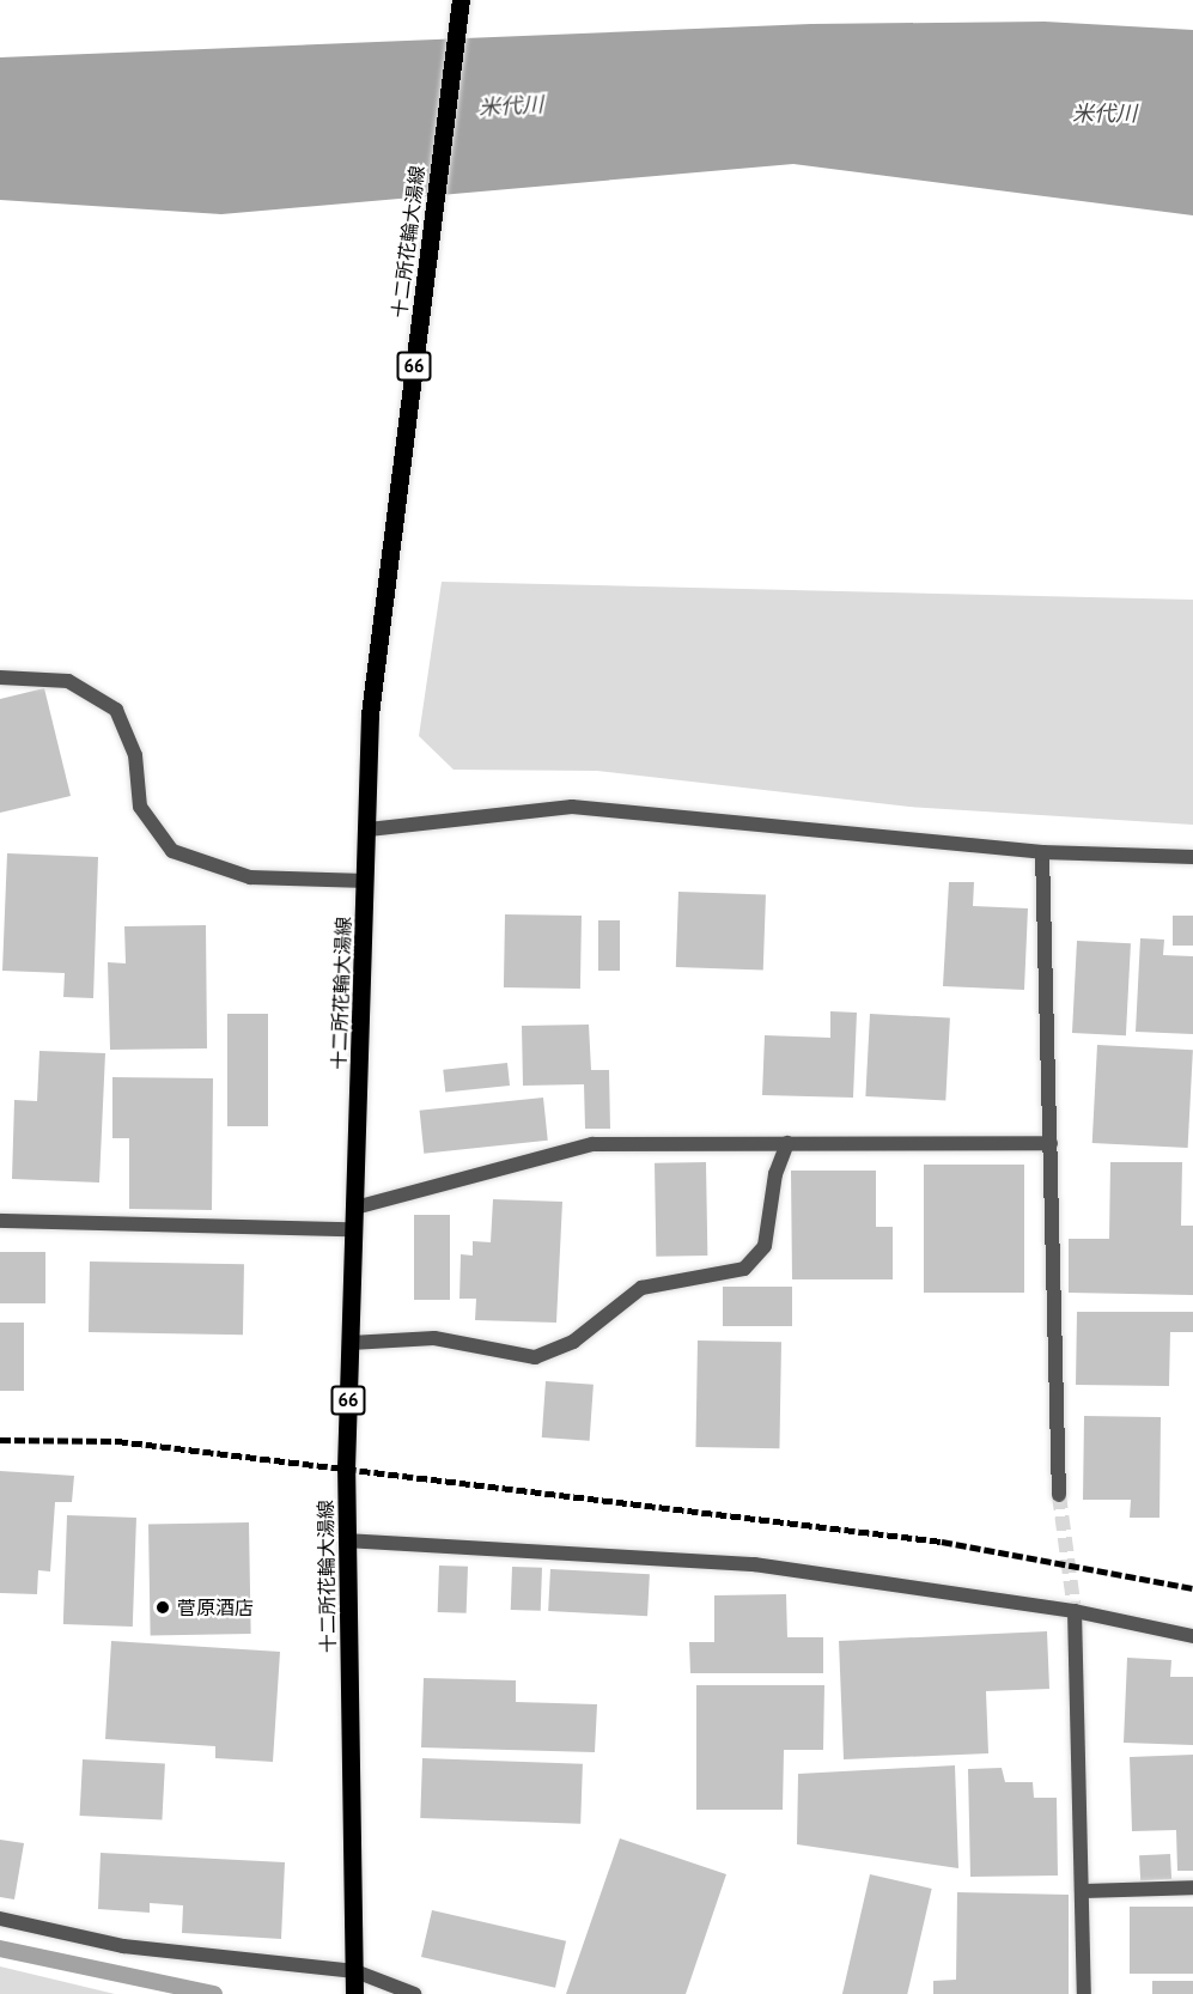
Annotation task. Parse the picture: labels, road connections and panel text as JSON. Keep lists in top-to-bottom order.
{
  "streets": {
    "main road": ["十二所花輪大湯線", "66"]
  },
  "water": ["米代川"],
  "places": ["菅原酒店"]
}
